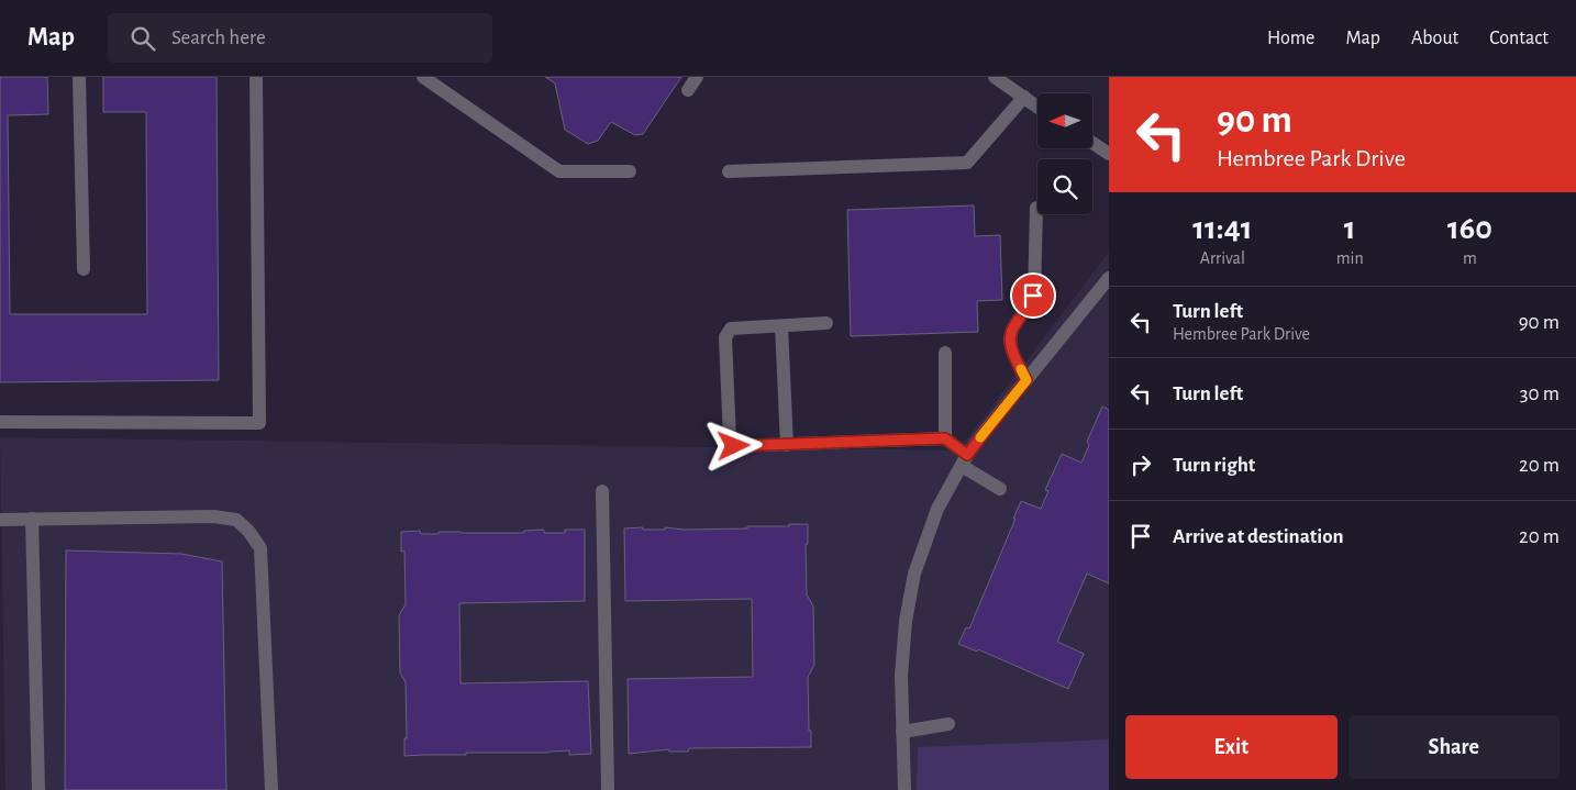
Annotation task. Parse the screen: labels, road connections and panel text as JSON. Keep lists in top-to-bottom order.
{
  "north": "left",
  "page": {
    "header": "Map",
    "search": "Search here",
    "nav": [
      "Home",
      "Map",
      "About",
      "Contact"
    ],
    "turn": ["90 m", "Hembree Park Drive"],
    "eta": [
      "11:41",
      "Arrival",
      "1",
      "min",
      "160",
      "m"
    ],
    "list": [
      {
        "name": "Turn left",
        "note": "Hembree Park Drive",
        "value": "90 m"
      },
      {
        "name": "Turn left",
        "value": "30 m"
      },
      {
        "name": "Turn right",
        "value": "20 m"
      },
      {
        "name": "Arrive at destination",
        "value": "20 m"
      }
    ],
    "buttons": ["Exit", "Share"]
  }
}
